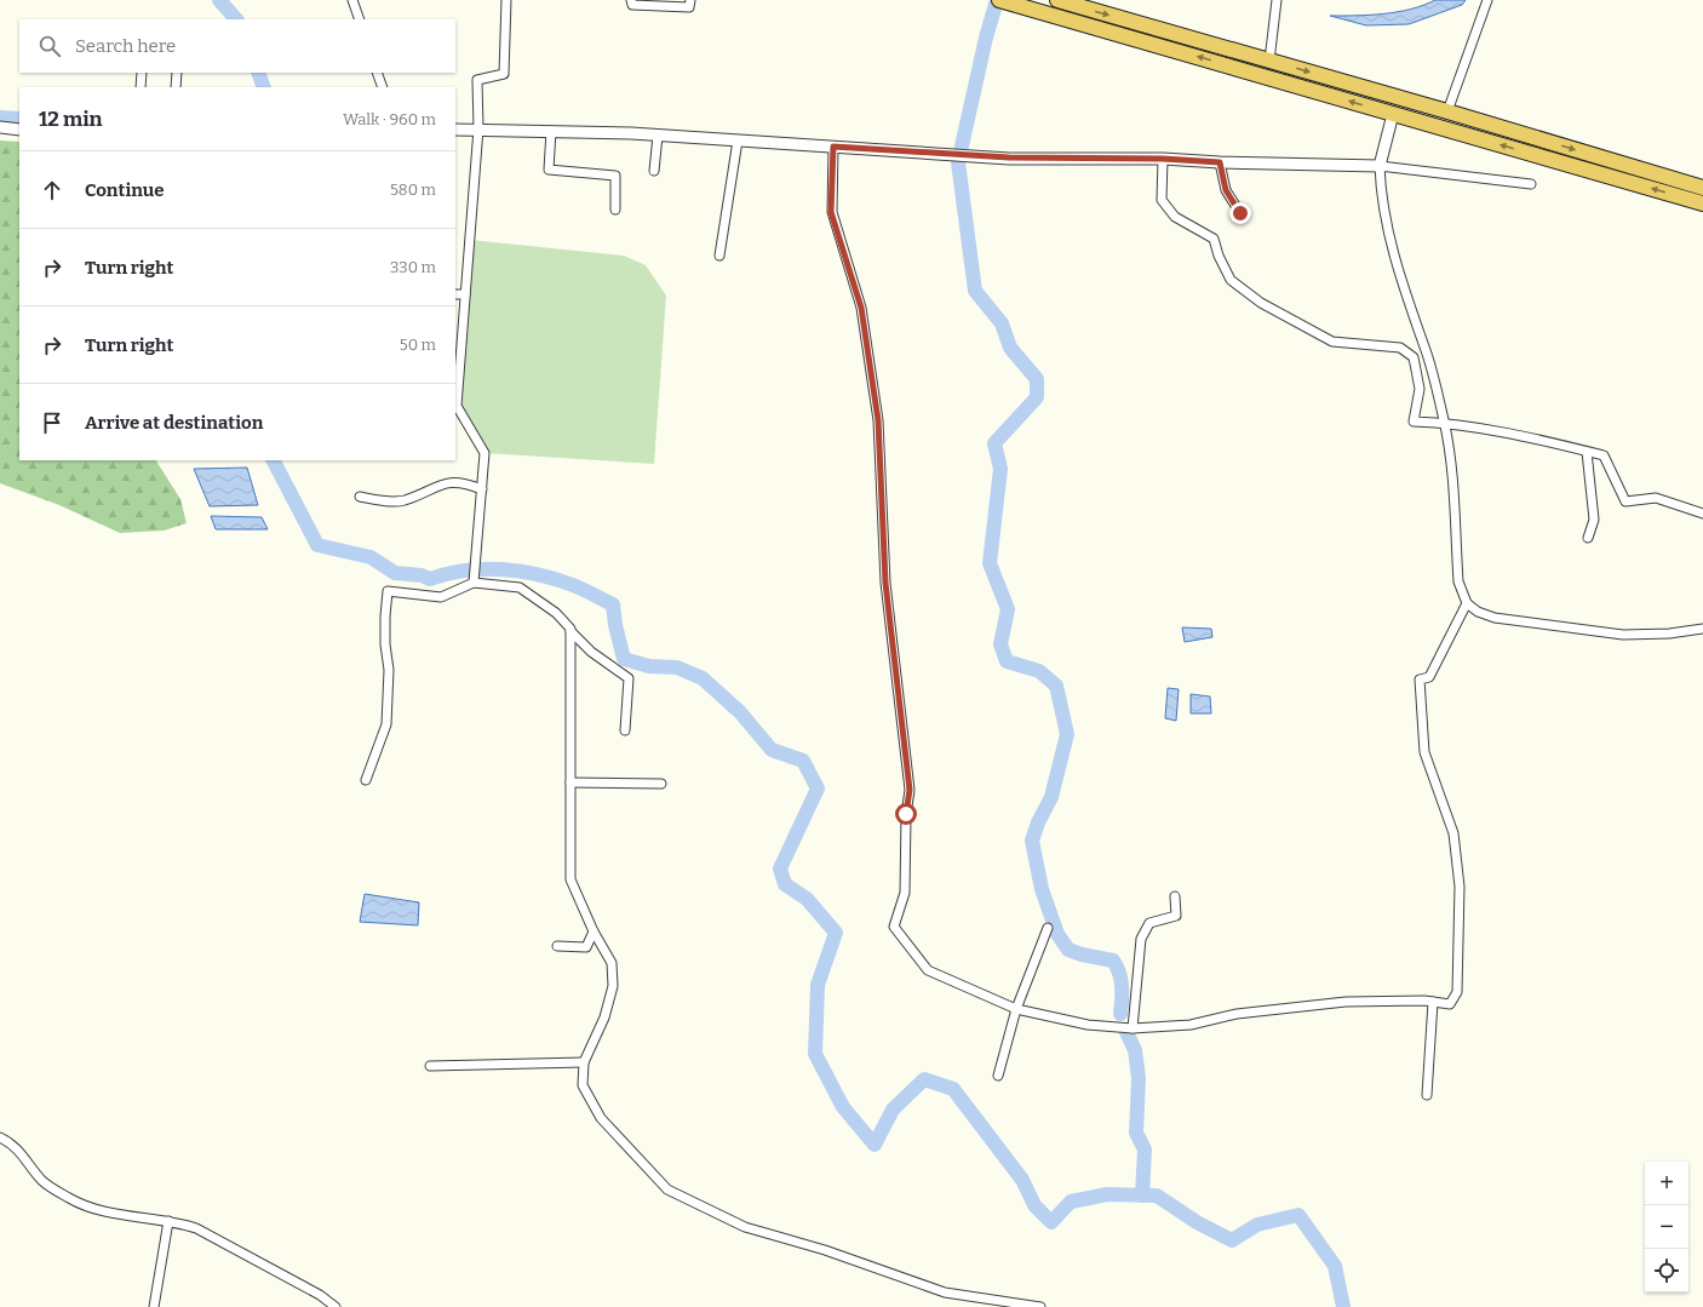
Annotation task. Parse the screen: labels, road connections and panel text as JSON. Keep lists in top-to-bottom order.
{
  "page": {
    "search": "Search here",
    "heading": ["12 min", "Walk · 960 m"],
    "list": [
      ["Continue", "580 m"],
      ["Turn right", "330 m"],
      ["Turn right", "50 m"],
      "Arrive at destination"
    ],
    "map_buttons": ["+", "−"]
  }
}
